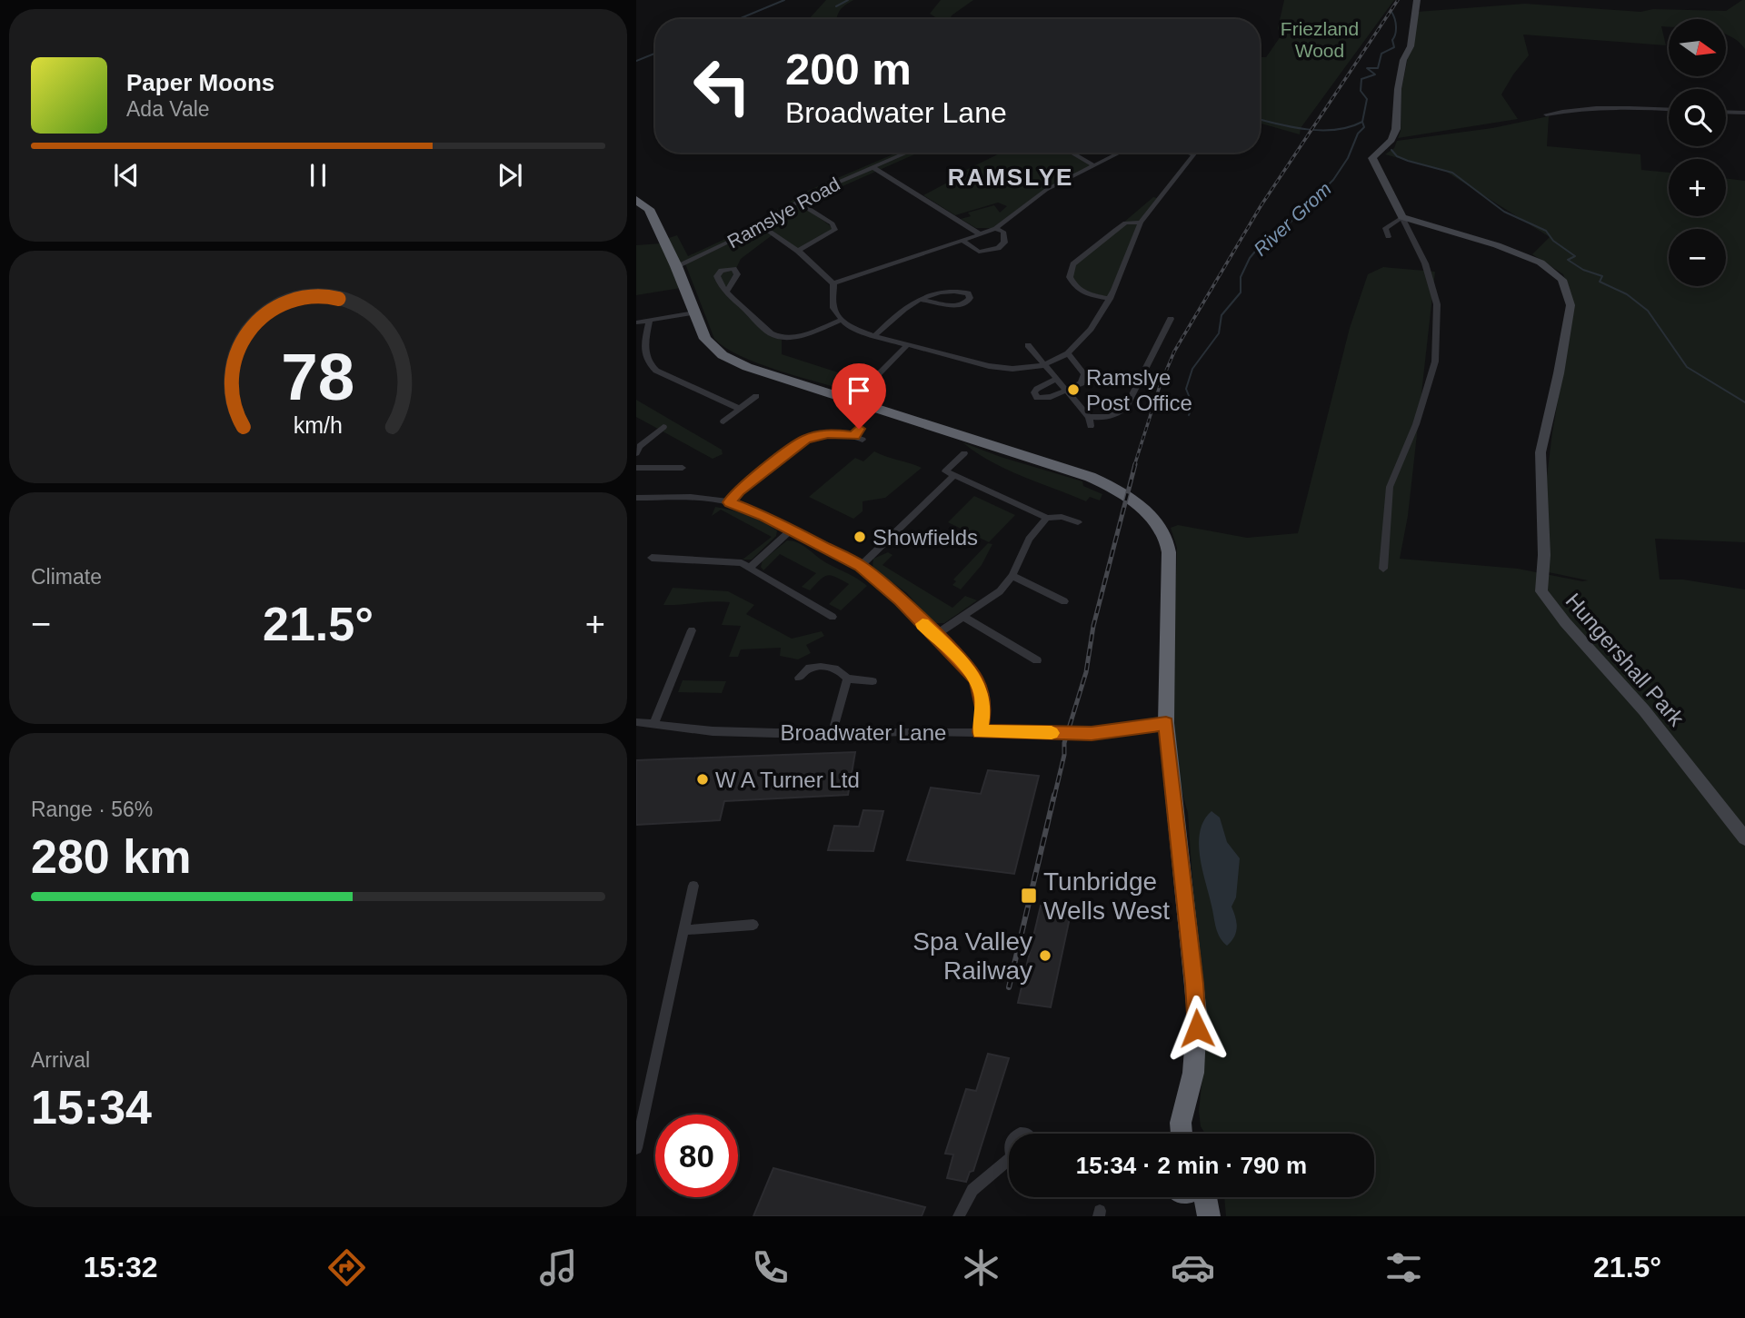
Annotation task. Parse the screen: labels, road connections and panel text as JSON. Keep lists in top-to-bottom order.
{
  "streets": {
    "street": ["Ramslye Road", "Hungershall Park", "Broadwater Lane"]
  },
  "districts": ["RAMSLYE"],
  "water": ["River Grom"],
  "parks": ["Friezland Wood"],
  "places": {
    "other": [
      "Ramslye Post Office",
      "Showfields",
      "W A Turner Ltd",
      "Spa Valley Railway"
    ],
    "transit": ["Tunbridge Wells West"]
  },
  "north": "right",
  "page": {
    "map_buttons": ["+", "−"],
    "turn": ["200 m", "Broadwater Lane"],
    "song": ["Paper Moons", "Ada Vale"],
    "tile": [
      "Climate",
      ["Range · 56%", "280 km"],
      ["Arrival", "15:34"]
    ],
    "heat": ["−", "21.5°", "+"],
    "limit": "80",
    "trip": "15:34 · 2 min · 790 m",
    "tabs": ["15:32", "21.5°"],
    "gauge": ["78", "km/h"]
  }
}
